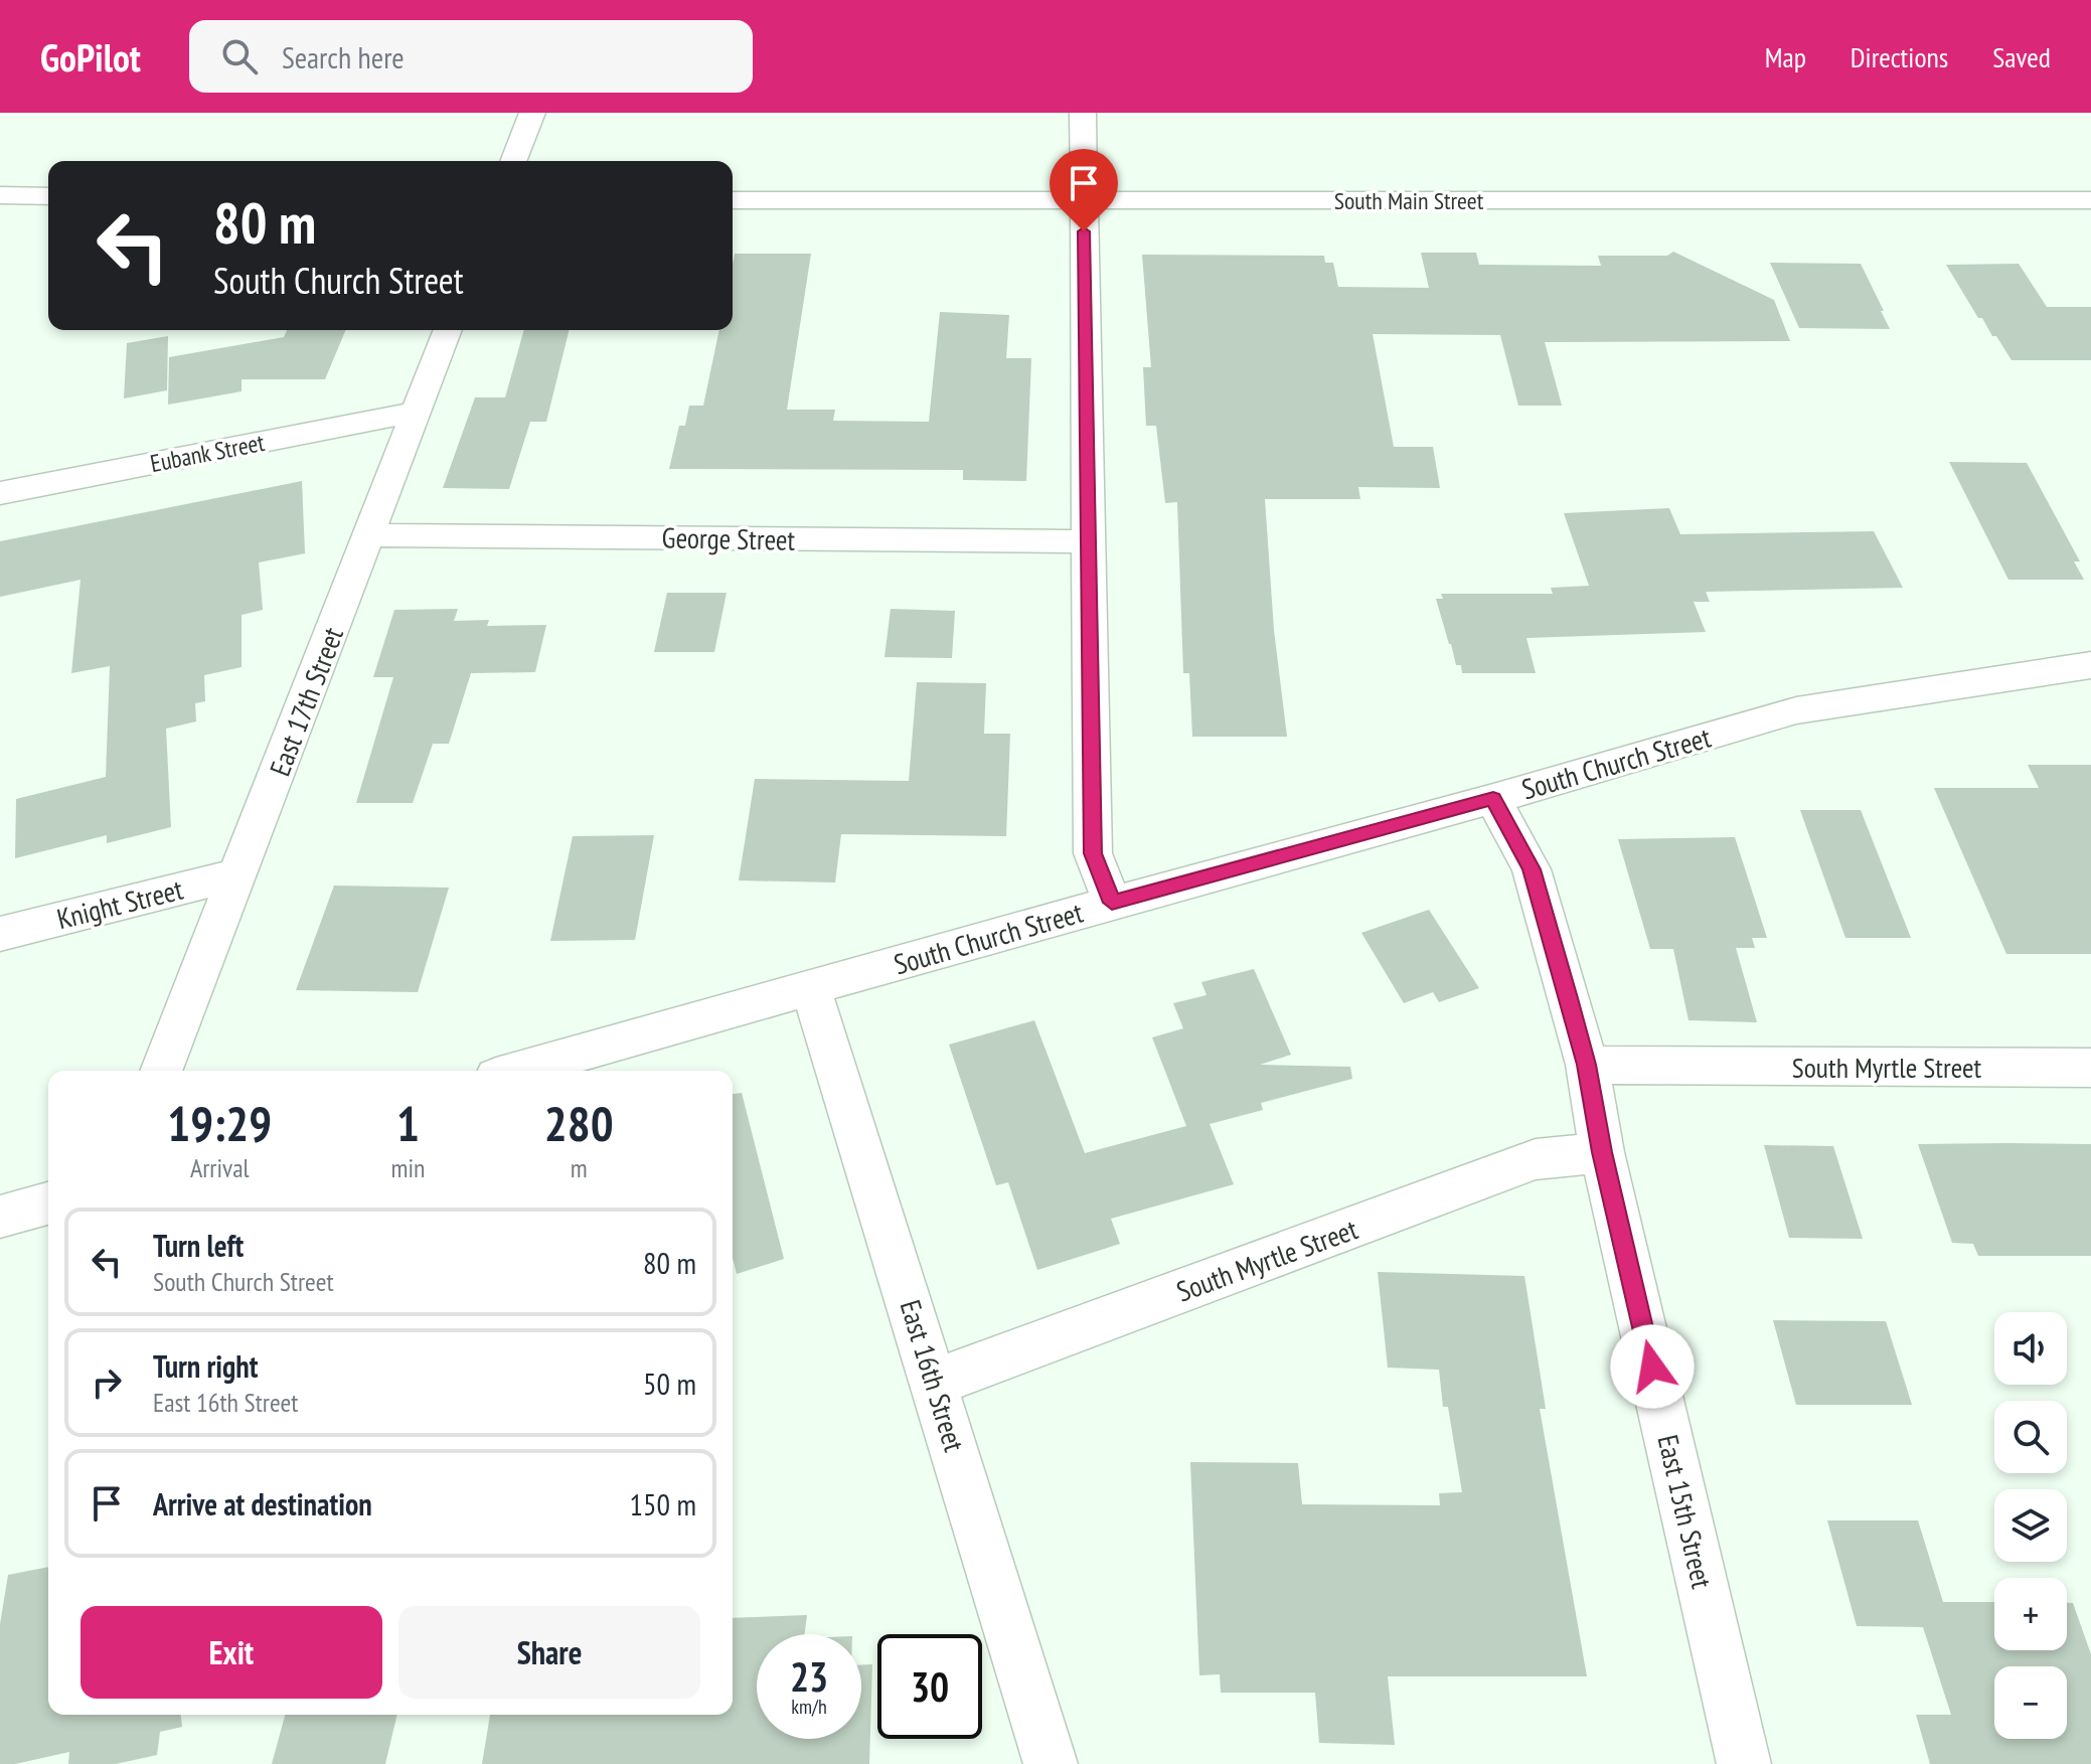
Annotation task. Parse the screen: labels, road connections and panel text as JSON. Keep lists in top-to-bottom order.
{
  "streets": {
    "street": [
      "South Main Street",
      "Eubank Street",
      "George Street",
      "East 17th Street",
      "South Church Street",
      "Knight Street",
      "South Myrtle Street",
      "East 16th Street",
      "East 15th Street"
    ]
  },
  "crossings": [
    ["Eubank Street", "East 17th Street"],
    ["George Street", "East 17th Street"],
    ["East 17th Street", "Knight Street"],
    ["South Church Street", "East 16th Street"],
    ["South Church Street", "East 15th Street"],
    ["South Myrtle Street", "East 16th Street"],
    ["South Myrtle Street", "East 15th Street"]
  ],
  "page": {
    "header": "GoPilot",
    "search": "Search here",
    "nav": ["Map", "Directions", "Saved"],
    "turn": ["80 m", "South Church Street"],
    "eta": [
      "19:29",
      "Arrival",
      "1",
      "min",
      "280",
      "m"
    ],
    "list": [
      {
        "name": "Turn left",
        "note": "South Church Street",
        "value": "80 m"
      },
      {
        "name": "Turn right",
        "note": "East 16th Street",
        "value": "50 m"
      },
      {
        "name": "Arrive at destination",
        "value": "150 m"
      }
    ],
    "map_buttons": ["+", "−"],
    "buttons": ["Exit", "Share"],
    "speed": "23 km/h",
    "limit": "30"
  }
}
